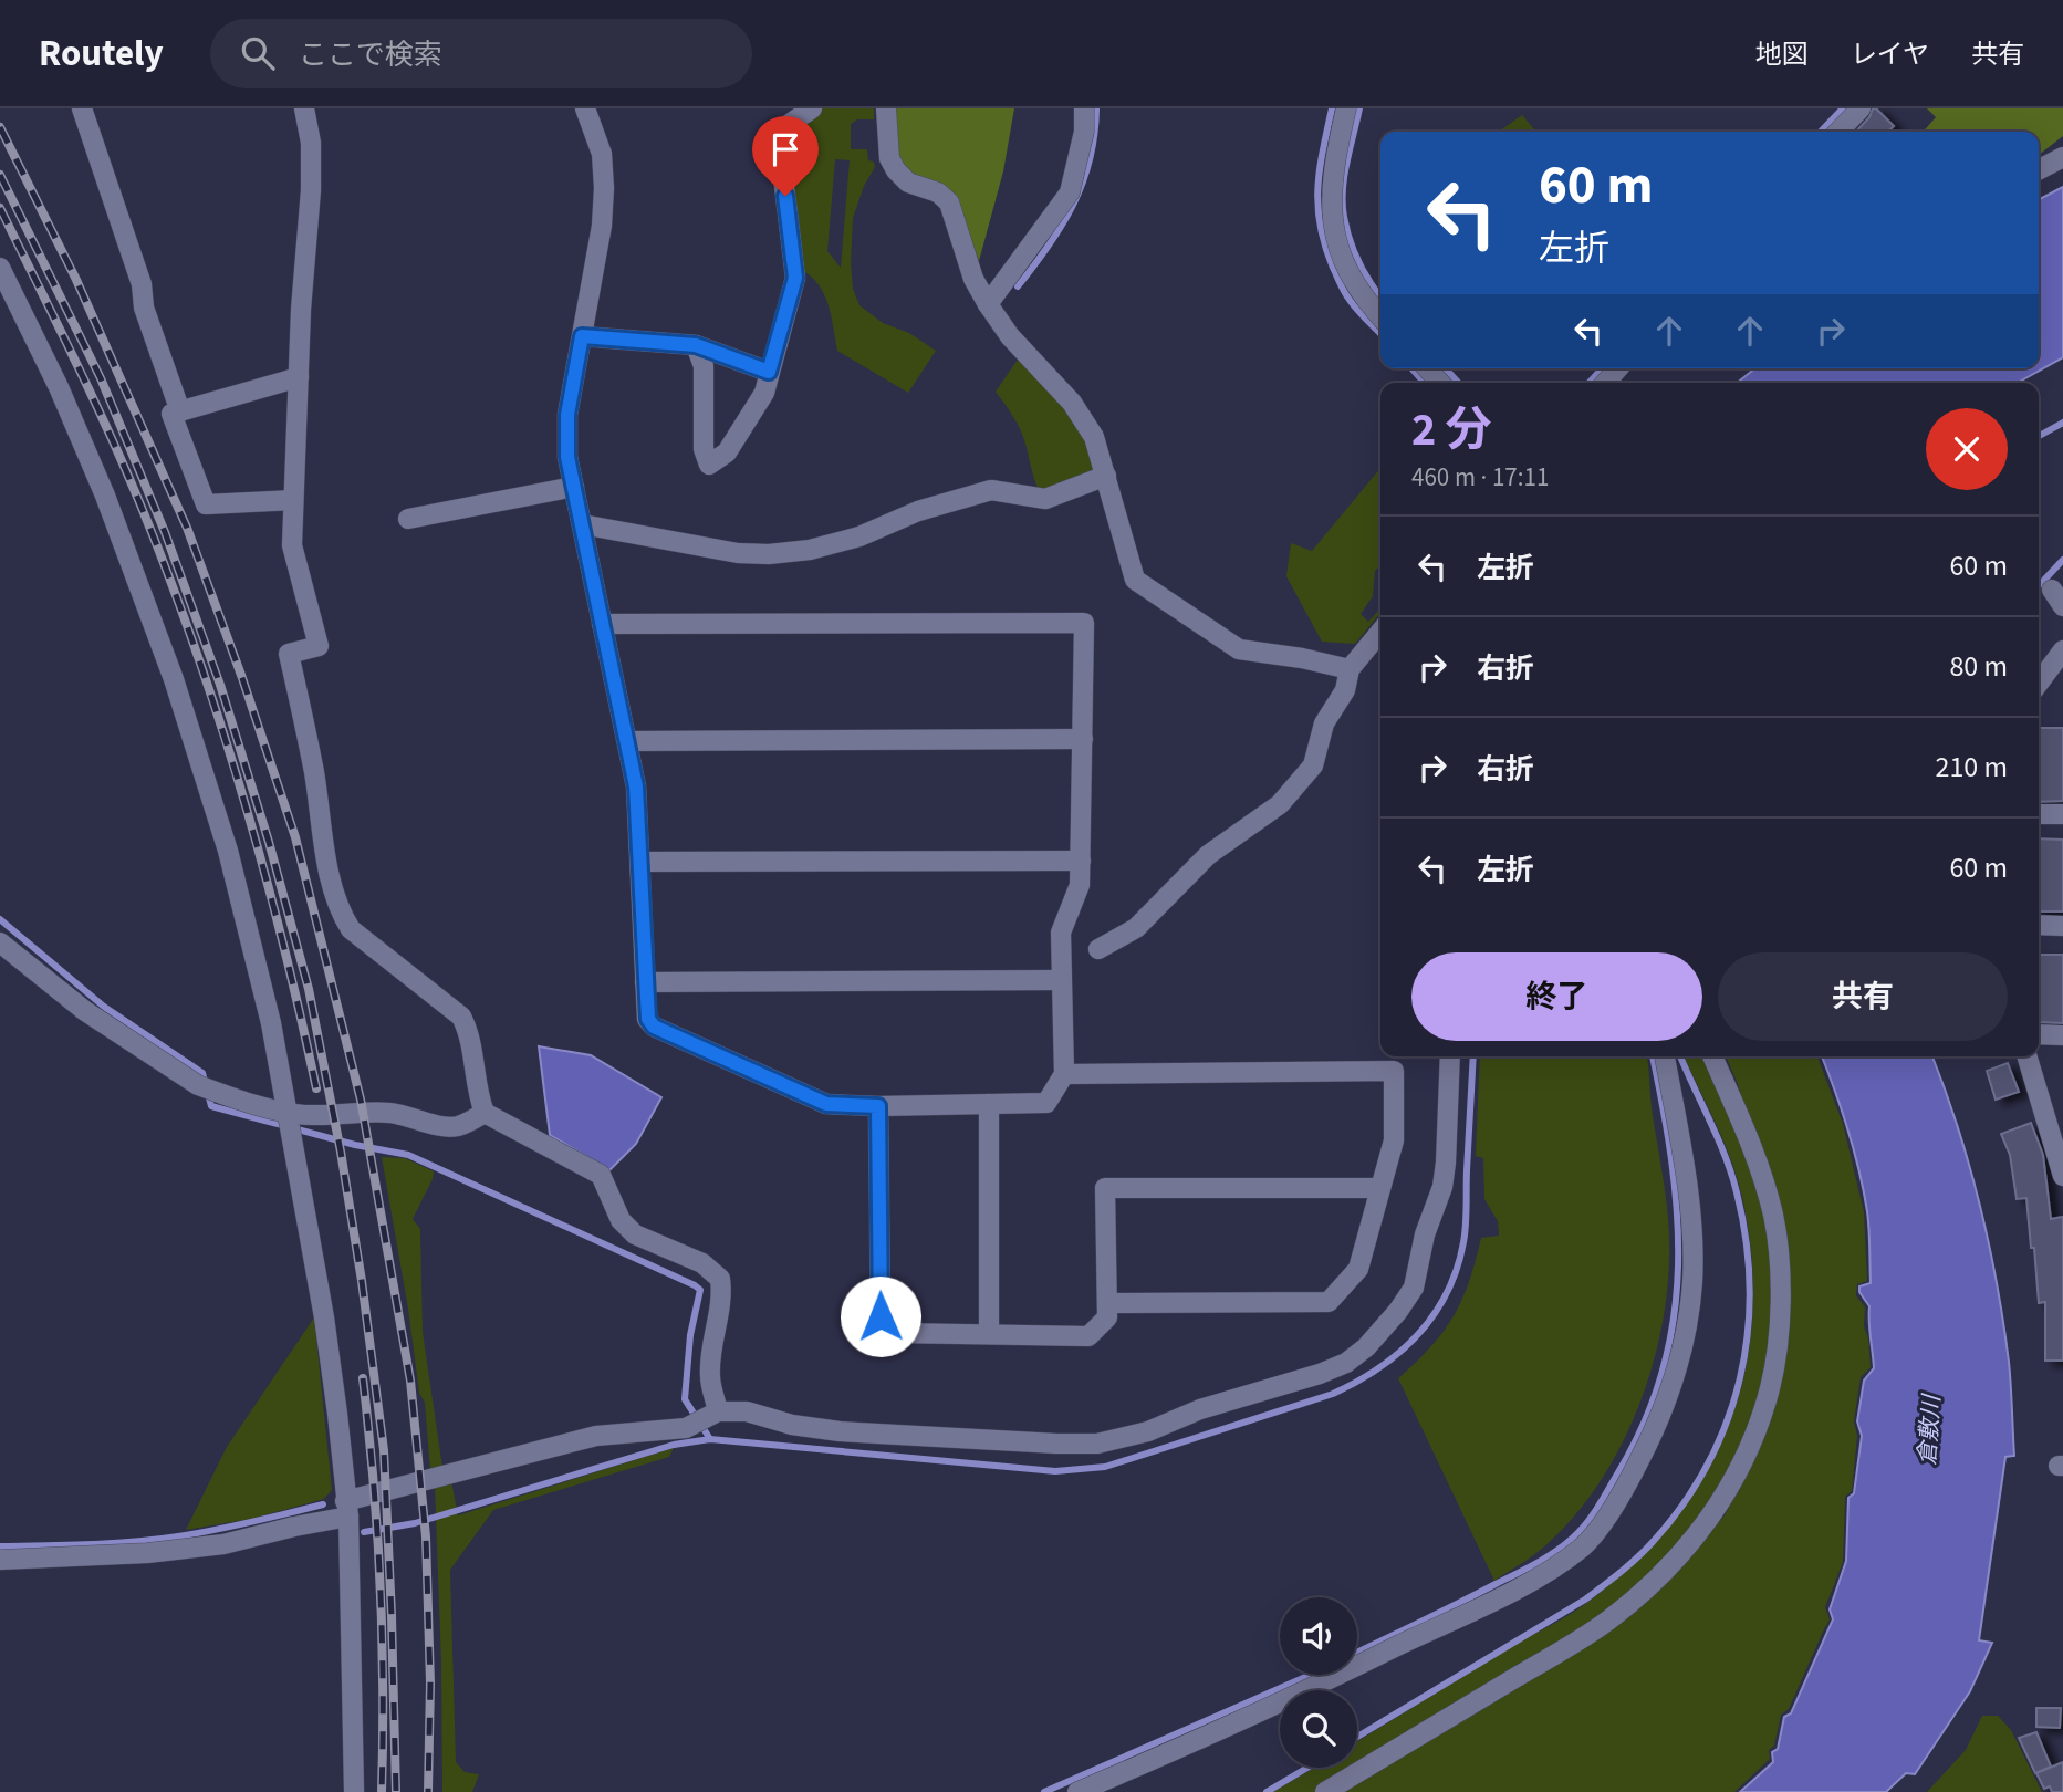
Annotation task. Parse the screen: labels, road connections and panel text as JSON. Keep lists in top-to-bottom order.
{
  "water": ["倉敷川"],
  "page": {
    "header": "Routely",
    "search": "ここで検索",
    "nav": ["地図", "レイヤ", "共有"],
    "turn": ["60 m", "左折"],
    "heading": ["2 分", "460 m · 17:11"],
    "list": [
      {
        "name": "左折",
        "value": "60 m"
      },
      {
        "name": "右折",
        "value": "80 m"
      },
      {
        "name": "右折",
        "value": "210 m"
      },
      {
        "name": "左折",
        "value": "60 m"
      }
    ],
    "buttons": ["終了", "共有"]
  }
}
